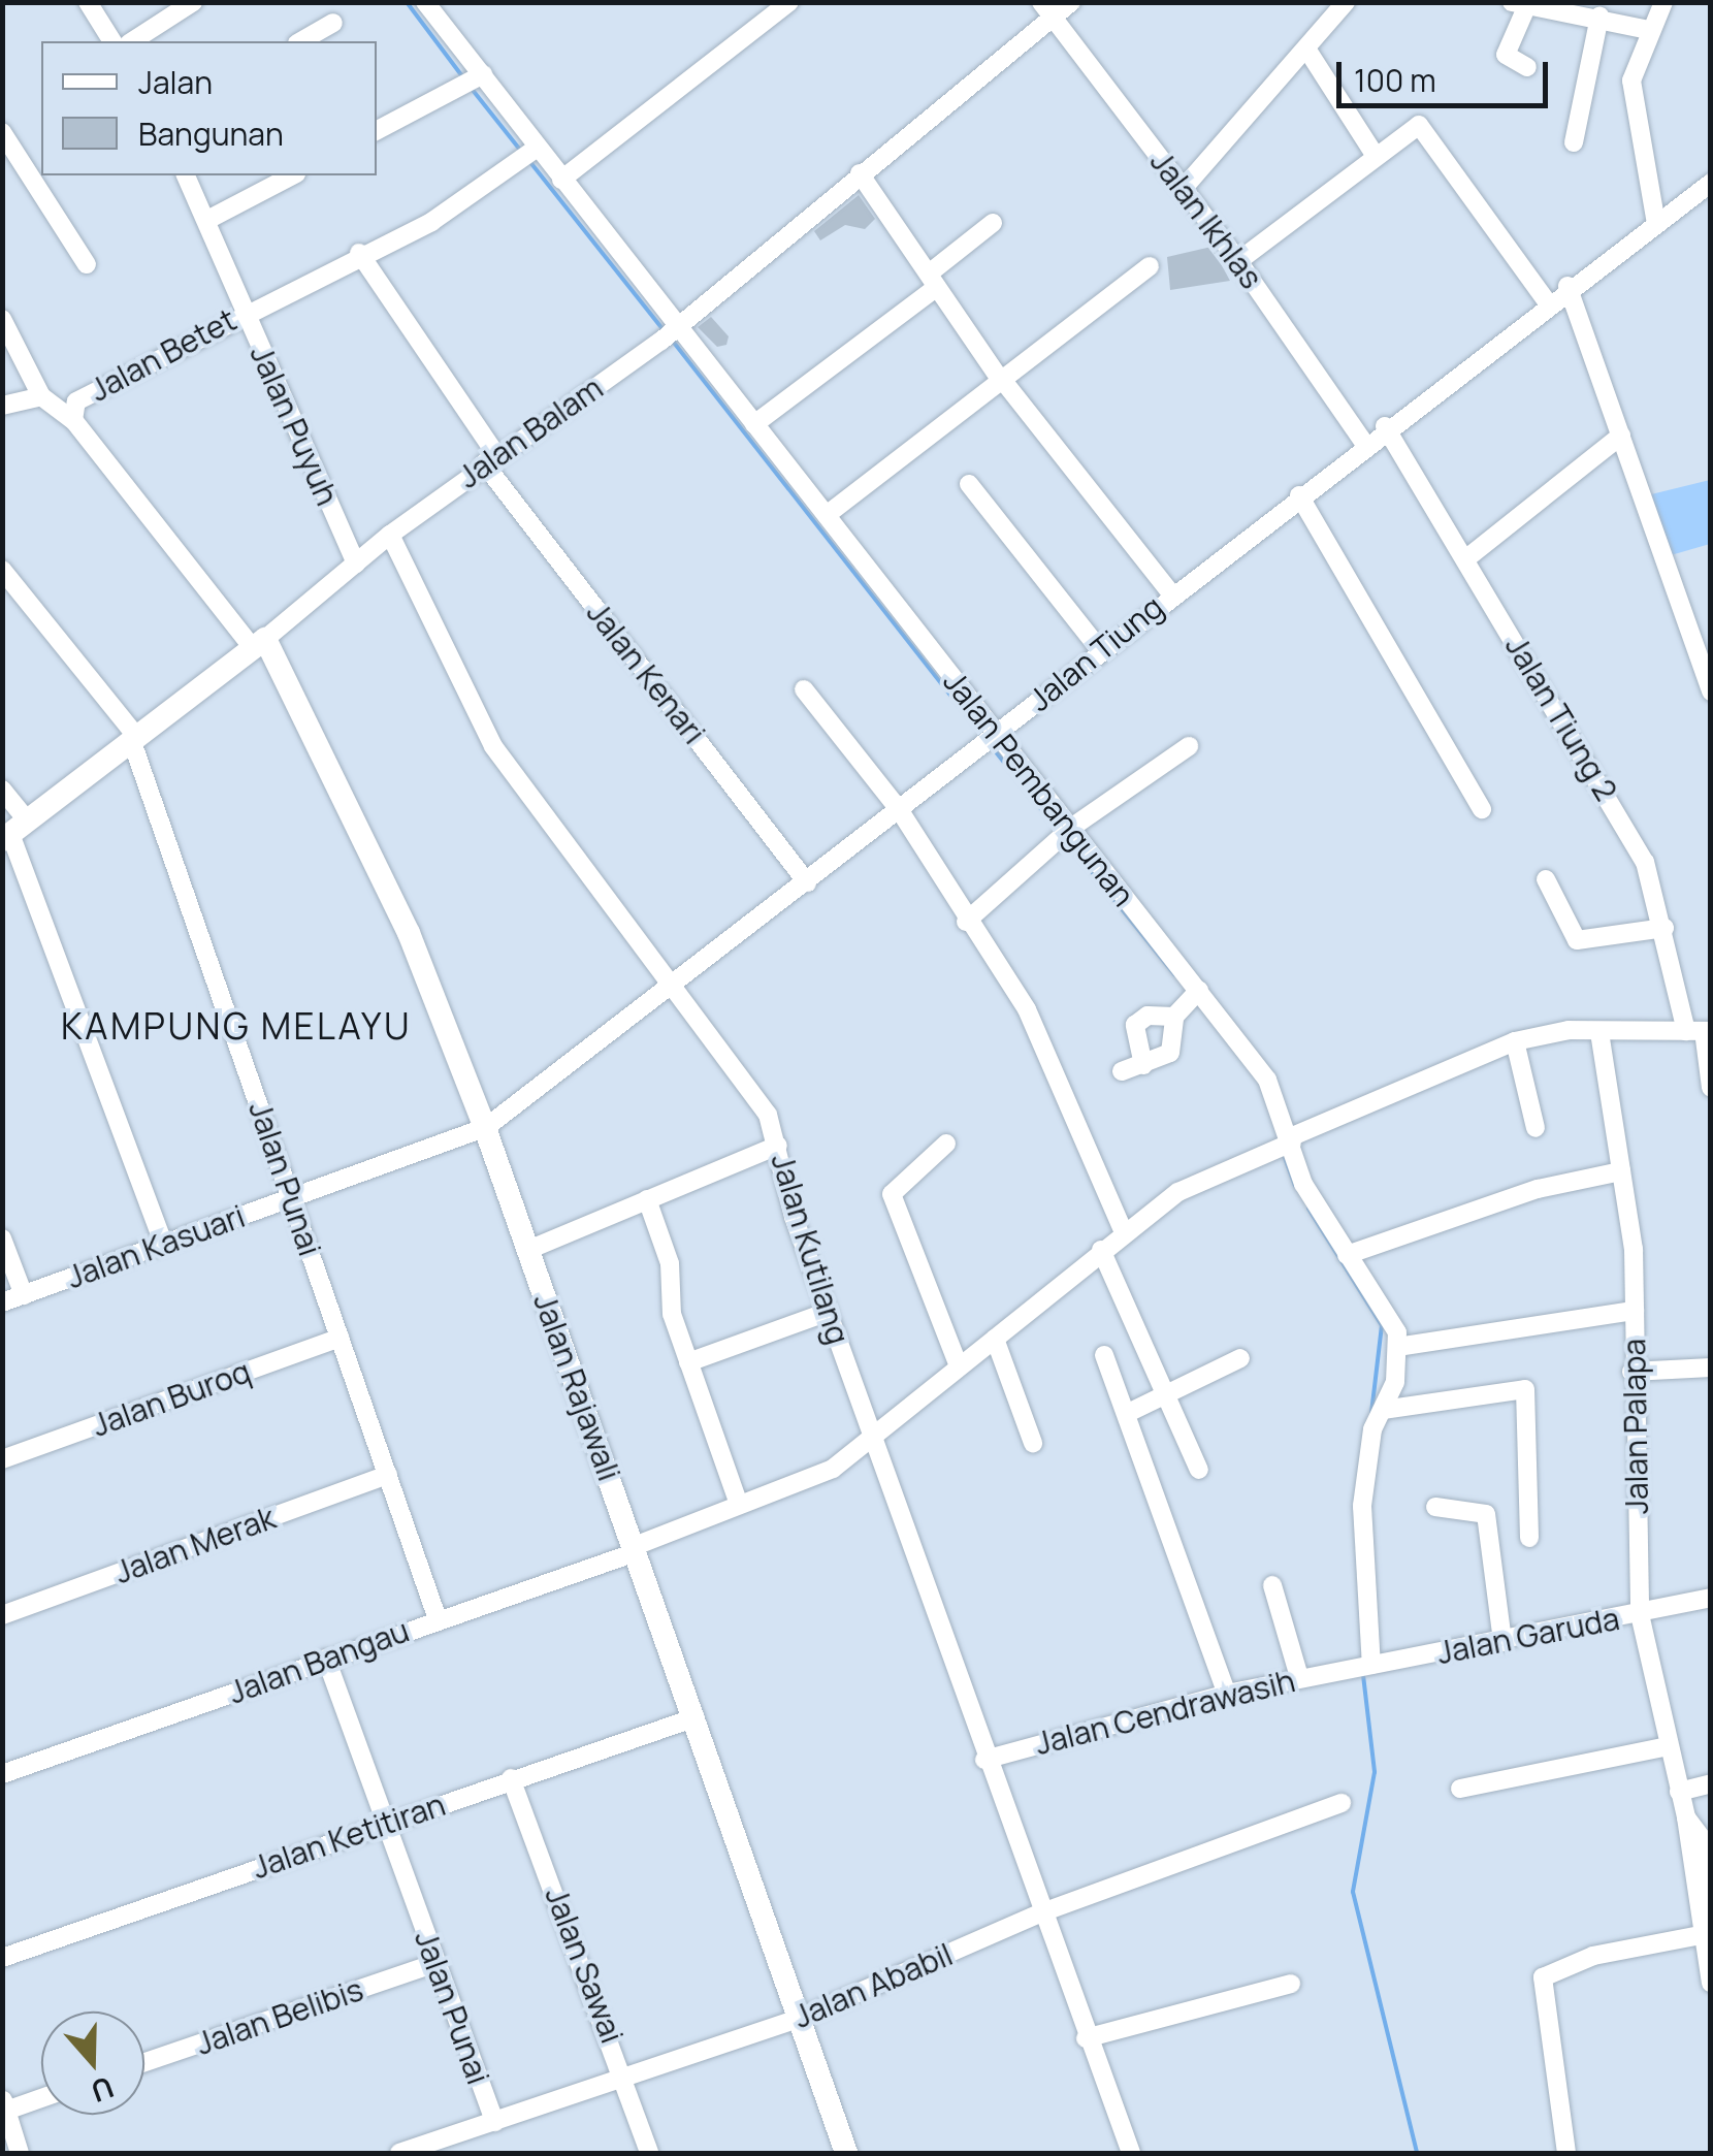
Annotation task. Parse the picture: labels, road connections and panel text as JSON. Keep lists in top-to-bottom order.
{
  "streets": {
    "main road": ["Jalan Balam", "Jalan Rajawali"],
    "street": [
      "Jalan Ikhlas",
      "Jalan Betet",
      "Jalan Puyuh",
      "Jalan Tiung",
      "Jalan Kenari",
      "Jalan Tiung 2",
      "Jalan Pembangunan",
      "Jalan Punai",
      "Jalan Kasuari",
      "Jalan Kutilang",
      "Jalan Buroq",
      "Jalan Palapa",
      "Jalan Merak",
      "Jalan Garuda",
      "Jalan Bangau",
      "Jalan Cendrawasih",
      "Jalan Ketitiran",
      "Jalan Sawai",
      "Jalan Ababil",
      "Jalan Belibis"
    ]
  },
  "crossings": [
    ["Jalan Ikhlas", "Jalan Balam"],
    ["Jalan Ikhlas", "Jalan Tiung"],
    ["Jalan Betet", "Jalan Puyuh"],
    ["Jalan Betet", "Jalan Balam"],
    ["Jalan Betet", "Jalan Kenari"],
    ["Jalan Betet", "Jalan Pembangunan"],
    ["Jalan Betet", "Jalan Rajawali"],
    ["Jalan Puyuh", "Jalan Balam"],
    ["Jalan Balam", "Jalan Kenari"],
    ["Jalan Balam", "Jalan Pembangunan"],
    ["Jalan Balam", "Jalan Punai"],
    ["Jalan Balam", "Jalan Kutilang"],
    ["Jalan Balam", "Jalan Rajawali"],
    ["Jalan Tiung", "Jalan Kenari"],
    ["Jalan Tiung", "Jalan Tiung 2"],
    ["Jalan Tiung", "Jalan Pembangunan"],
    ["Jalan Tiung", "Jalan Kasuari"],
    ["Jalan Tiung", "Jalan Kutilang"],
    ["Jalan Tiung", "Jalan Rajawali"],
    ["Jalan Tiung 2", "Jalan Bangau"],
    ["Jalan Pembangunan", "Jalan Bangau"],
    ["Jalan Punai", "Jalan Kasuari"],
    ["Jalan Punai", "Jalan Buroq"],
    ["Jalan Punai", "Jalan Merak"],
    ["Jalan Punai", "Jalan Bangau"],
    ["Jalan Punai", "Jalan Ketitiran"],
    ["Jalan Punai", "Jalan Ababil"],
    ["Jalan Punai", "Jalan Belibis"],
    ["Jalan Kasuari", "Jalan Rajawali"],
    ["Jalan Kutilang", "Jalan Bangau"],
    ["Jalan Kutilang", "Jalan Cendrawasih"],
    ["Jalan Kutilang", "Jalan Ababil"],
    ["Jalan Rajawali", "Jalan Bangau"],
    ["Jalan Rajawali", "Jalan Ketitiran"],
    ["Jalan Rajawali", "Jalan Ababil"],
    ["Jalan Palapa", "Jalan Garuda"],
    ["Jalan Palapa", "Jalan Bangau"],
    ["Jalan Garuda", "Jalan Cendrawasih"],
    ["Jalan Ketitiran", "Jalan Sawai"],
    ["Jalan Sawai", "Jalan Ababil"]
  ],
  "districts": ["KAMPUNG MELAYU"],
  "legend": ["Jalan", "Bangunan"],
  "scale_bar": "100 m",
  "north": "bottom"
}
